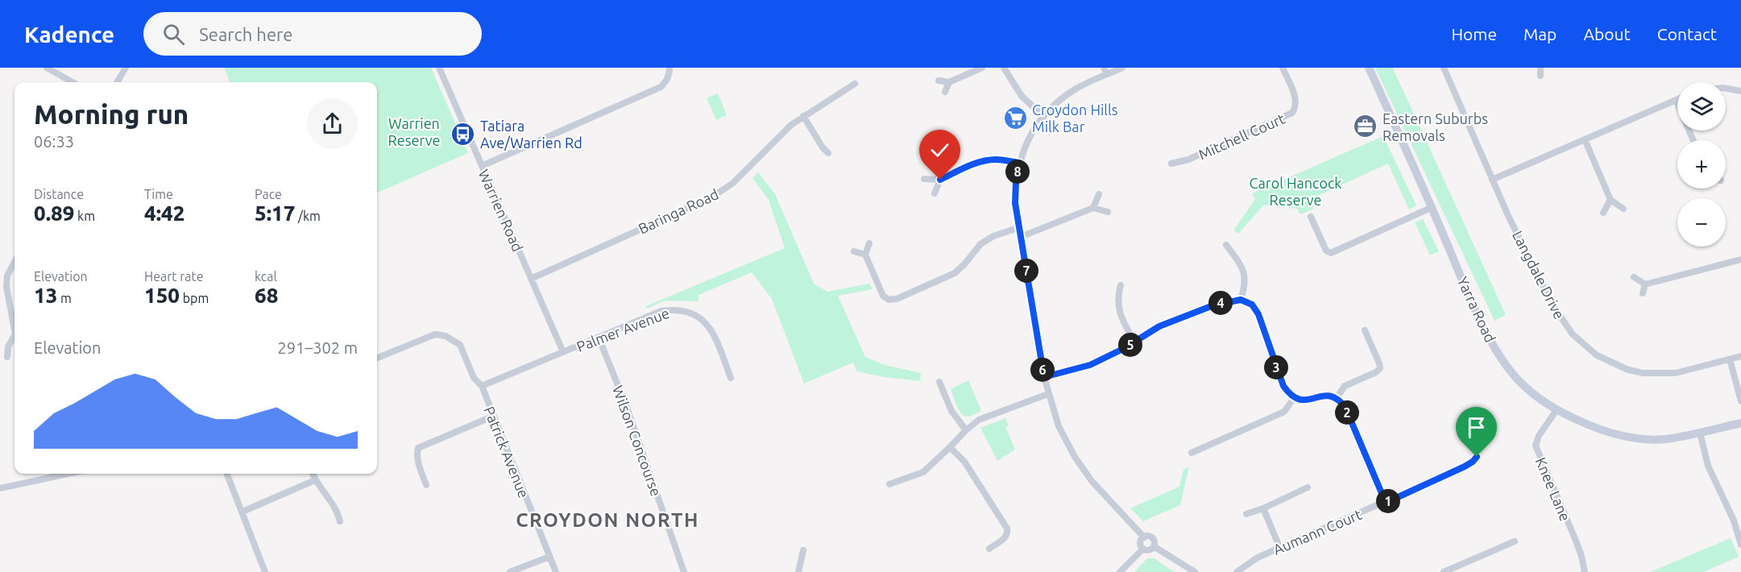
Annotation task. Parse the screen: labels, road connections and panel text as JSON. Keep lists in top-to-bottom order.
{
  "streets": {
    "main road": ["Yarra Road"],
    "street": [
      "Mitchell Court",
      "Warrien Road",
      "Baringa Road",
      "Langdale Drive",
      "Palmer Avenue",
      "Wilson Concourse",
      "Patrick Avenue",
      "Knee Lane",
      "Aumann Court"
    ]
  },
  "crossings": [
    ["Warrien Road", "Baringa Road"],
    ["Warrien Road", "Palmer Avenue"],
    ["Yarra Road", "Knee Lane"],
    ["Palmer Avenue", "Wilson Concourse"],
    ["Palmer Avenue", "Patrick Avenue"]
  ],
  "districts": ["CROYDON NORTH"],
  "parks": ["Warrien Reserve", "Carol Hancock Reserve"],
  "places": {
    "supermarket": ["Croydon Hills Milk Bar"],
    "office": ["Eastern Suburbs Removals"],
    "bus stop": ["Tatiara Ave/Warrien Rd"]
  },
  "page": {
    "header": "Kadence",
    "search": "Search here",
    "nav": [
      "Home",
      "Map",
      "About",
      "Contact"
    ],
    "map_buttons": ["+", "−"],
    "heading": ["Morning run", "06:33"],
    "pins": [
      "8",
      "7",
      "4",
      "5",
      "3",
      "6",
      "2",
      "1"
    ],
    "stats": [
      ["Distance", "0.89 km"],
      ["Time", "4:42"],
      ["Pace", "5:17 /km"],
      ["Elevation", "13 m"],
      ["Heart rate", "150 bpm"],
      ["kcal", "68"]
    ],
    "chart": ["Elevation", "291–302 m"]
  }
}
